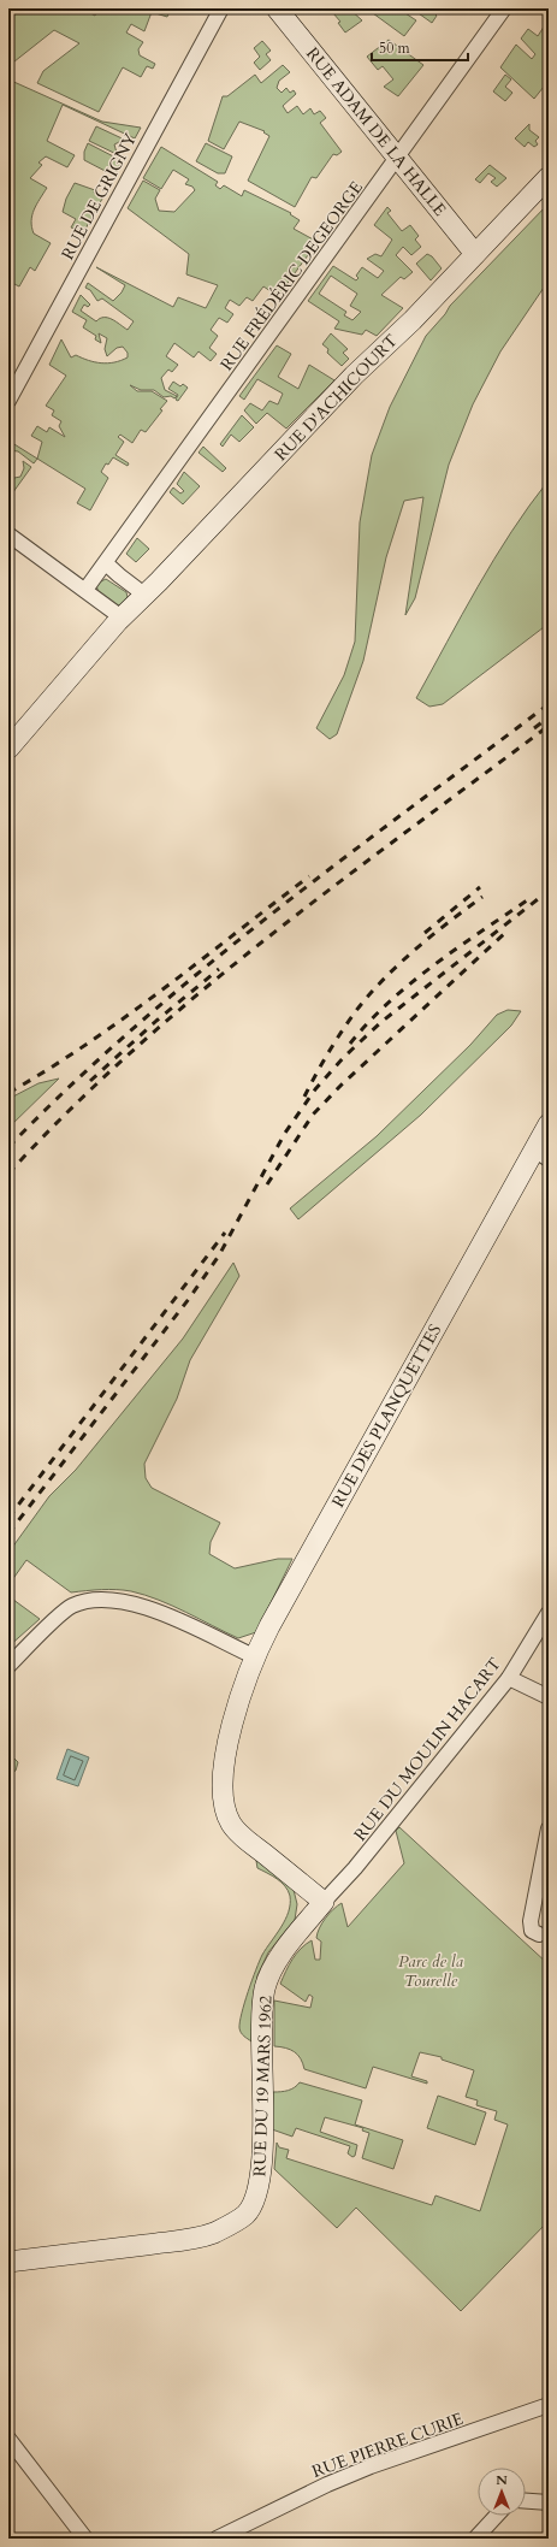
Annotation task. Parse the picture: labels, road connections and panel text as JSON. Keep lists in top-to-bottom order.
{
  "streets": {
    "street": [
      "RUE ADAM DE LA HALLE",
      "RUE DE GRIGNY",
      "RUE FRÉDÉRIC DEGEORGE",
      "RUE D'ACHICOURT",
      "RUE DES PLANQUETTES",
      "RUE DU MOULIN HACART",
      "RUE DU 19 MARS 1962",
      "RUE PIERRE CURIE"
    ]
  },
  "crossings": [
    ["RUE ADAM DE LA HALLE", "RUE FRÉDÉRIC DEGEORGE"],
    ["RUE ADAM DE LA HALLE", "RUE D'ACHICOURT"],
    ["RUE DES PLANQUETTES", "RUE DU MOULIN HACART"],
    ["RUE DES PLANQUETTES", "RUE DU 19 MARS 1962"],
    ["RUE DU MOULIN HACART", "RUE DU 19 MARS 1962"]
  ],
  "parks": ["Parc de la Tourelle"],
  "scale_bar": "50 m",
  "north": "top"
}
